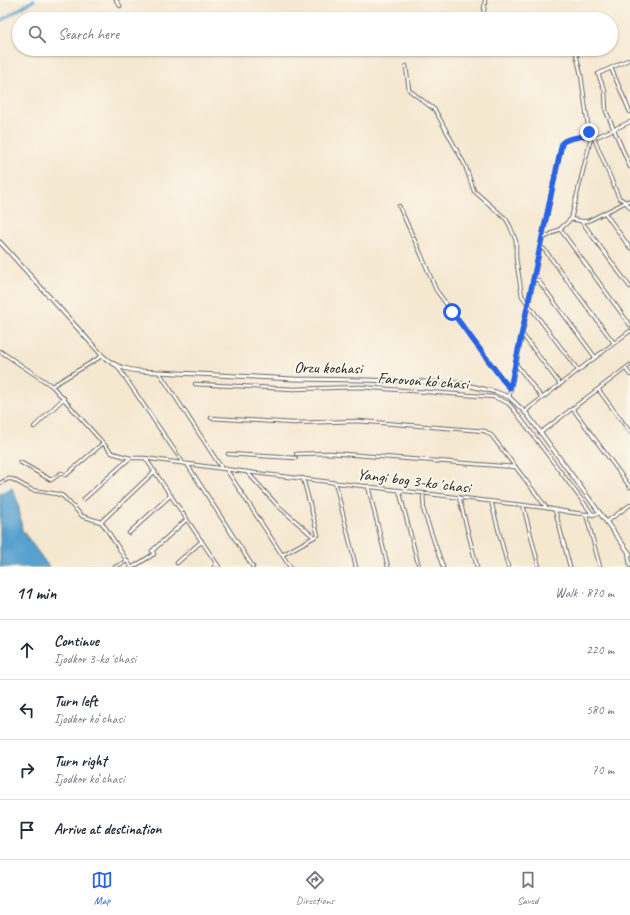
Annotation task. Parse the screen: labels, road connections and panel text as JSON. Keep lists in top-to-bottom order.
{
  "streets": {
    "main road": ["Orzu kochasi"],
    "street": ["Farovon koʻchasi", "Yangi bog 3-koʼchasi"]
  },
  "crossings": [
    ["Orzu kochasi", "Yangi bog 3-koʼchasi"],
    ["Farovon koʻchasi", "Yangi bog 3-koʼchasi"]
  ],
  "page": {
    "search": "Search here",
    "heading": ["11 min", "Walk · 870 m"],
    "list": [
      ["Continue", "Ijodkor 3-koʼchasi", "220 m"],
      ["Turn left", "Ijodkor koʻchasi", "580 m"],
      ["Turn right", "Ijodkor koʻchasi", "70 m"],
      "Arrive at destination"
    ],
    "nav": ["Map", "Directions", "Saved"]
  }
}
